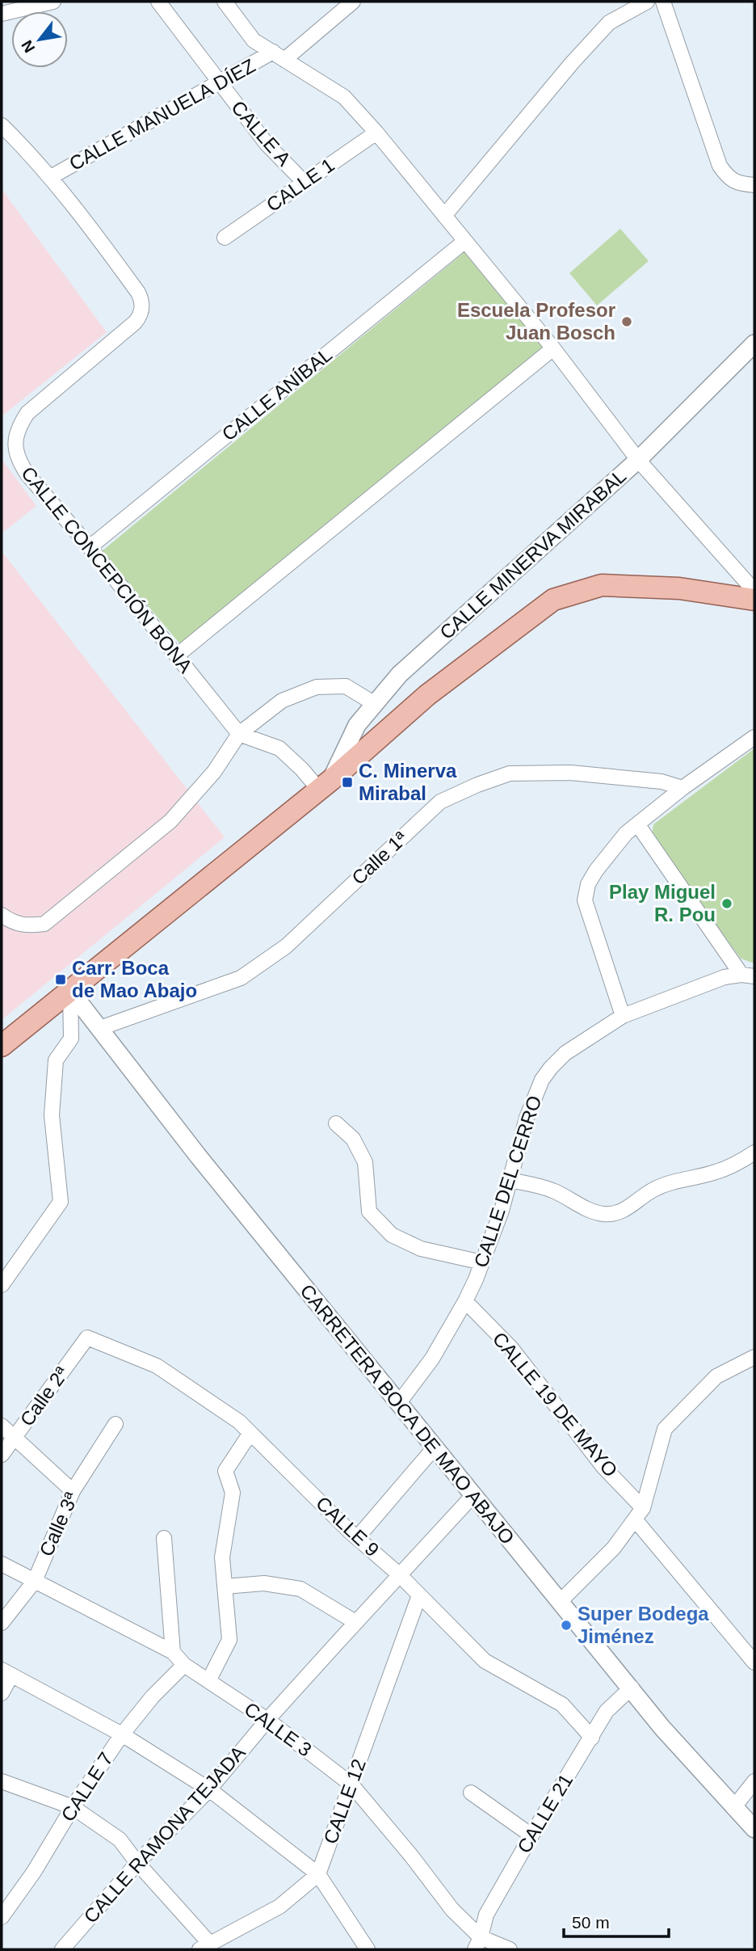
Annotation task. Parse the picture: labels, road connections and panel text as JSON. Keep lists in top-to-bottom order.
{
  "streets": {
    "street": [
      "CALLE MANUELA DÍEZ",
      "CALLE A",
      "CALLE 1",
      "CALLE ANÍBAL",
      "CALLE MINERVA MIRABAL",
      "CALLE CONCEPCIÓN BONA",
      "Calle 1ª",
      "CALLE DEL CERRO",
      "Calle 2ª",
      "CALLE 19 DE MAYO",
      "CARRETERA BOCA DE MAO ABAJO",
      "Calle 3ª",
      "CALLE 9",
      "CALLE 3",
      "CALLE 7",
      "CALLE 12",
      "CALLE 21",
      "CALLE RAMONA TEJADA"
    ]
  },
  "crossings": [
    ["CALLE MANUELA DÍEZ", "CALLE A"],
    ["CALLE MANUELA DÍEZ", "CALLE CONCEPCIÓN BONA"],
    ["CALLE A", "CALLE 1"],
    ["CALLE ANÍBAL", "CALLE CONCEPCIÓN BONA"],
    ["Calle 1ª", "CARRETERA BOCA DE MAO ABAJO"],
    ["CALLE DEL CERRO", "CALLE 19 DE MAYO"],
    ["CALLE DEL CERRO", "CARRETERA BOCA DE MAO ABAJO"],
    ["Calle 2ª", "CALLE 9"],
    ["CARRETERA BOCA DE MAO ABAJO", "CALLE 21"],
    ["CARRETERA BOCA DE MAO ABAJO", "CALLE RAMONA TEJADA"],
    ["Calle 3ª", "CALLE 3"],
    ["CALLE 9", "CALLE 12"],
    ["CALLE 9", "CALLE 21"],
    ["CALLE 9", "CALLE RAMONA TEJADA"],
    ["CALLE 3", "CALLE 7"],
    ["CALLE 3", "CALLE 12"],
    ["CALLE 3", "CALLE 21"],
    ["CALLE 3", "CALLE RAMONA TEJADA"]
  ],
  "places": {
    "other": ["Escuela Profesor Juan Bosch", "Play Miguel R. Pou", "Super Bodega Jiménez"],
    "transit": ["C. Minerva Mirabal", "Carr. Boca de Mao Abajo"]
  },
  "scale_bar": "50 m",
  "north": "bottom left"
}
